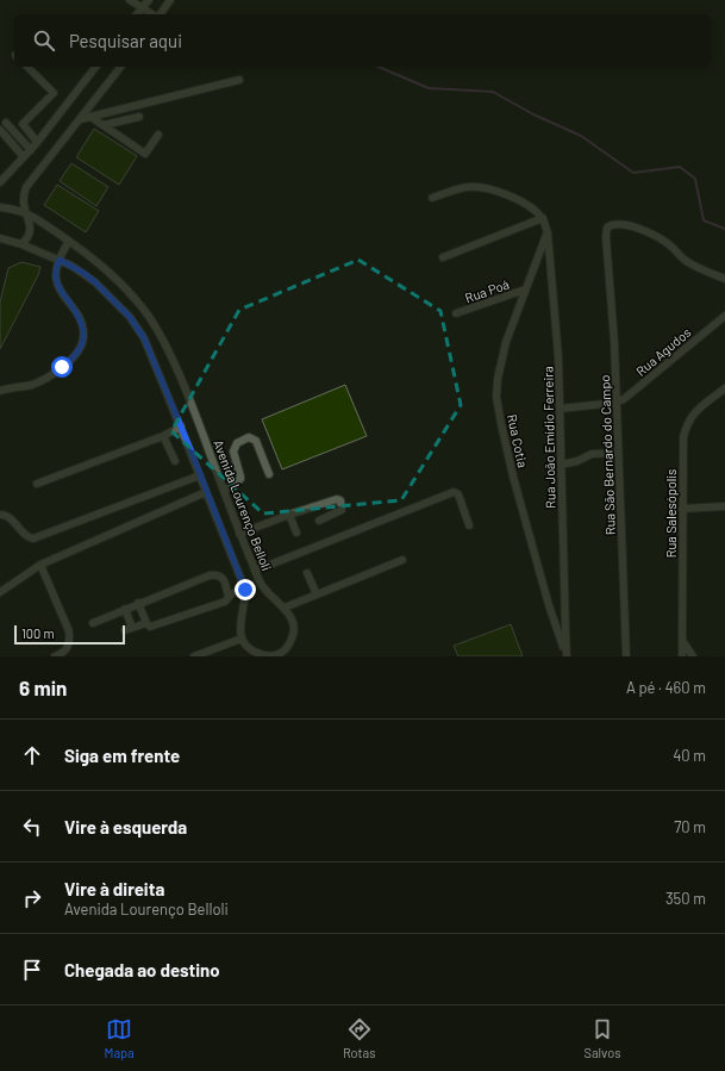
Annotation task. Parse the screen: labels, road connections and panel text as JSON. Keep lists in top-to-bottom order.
{
  "streets": {
    "street": [
      "Rua Poá",
      "Rua Agudos",
      "Rua João Emídio Ferreira",
      "Rua Cotia",
      "Rua São Bernardo do Campo",
      "Avenida Lourenço Belloli",
      "Rua Salesópolis"
    ]
  },
  "crossings": [
    ["Rua Poá", "Rua Cotia"],
    ["Rua Agudos", "Rua São Bernardo do Campo"],
    ["Rua João Emídio Ferreira", "Rua Cotia"]
  ],
  "scale_bar": "100 m",
  "page": {
    "search": "Pesquisar aqui",
    "scale": "100 m",
    "heading": ["6 min", "A pé · 460 m"],
    "list": [
      ["Siga em frente", "40 m"],
      ["Vire à esquerda", "70 m"],
      ["Vire à direita", "Avenida Lourenço Belloli", "350 m"],
      "Chegada ao destino"
    ],
    "nav": ["Mapa", "Rotas", "Salvos"]
  }
}
